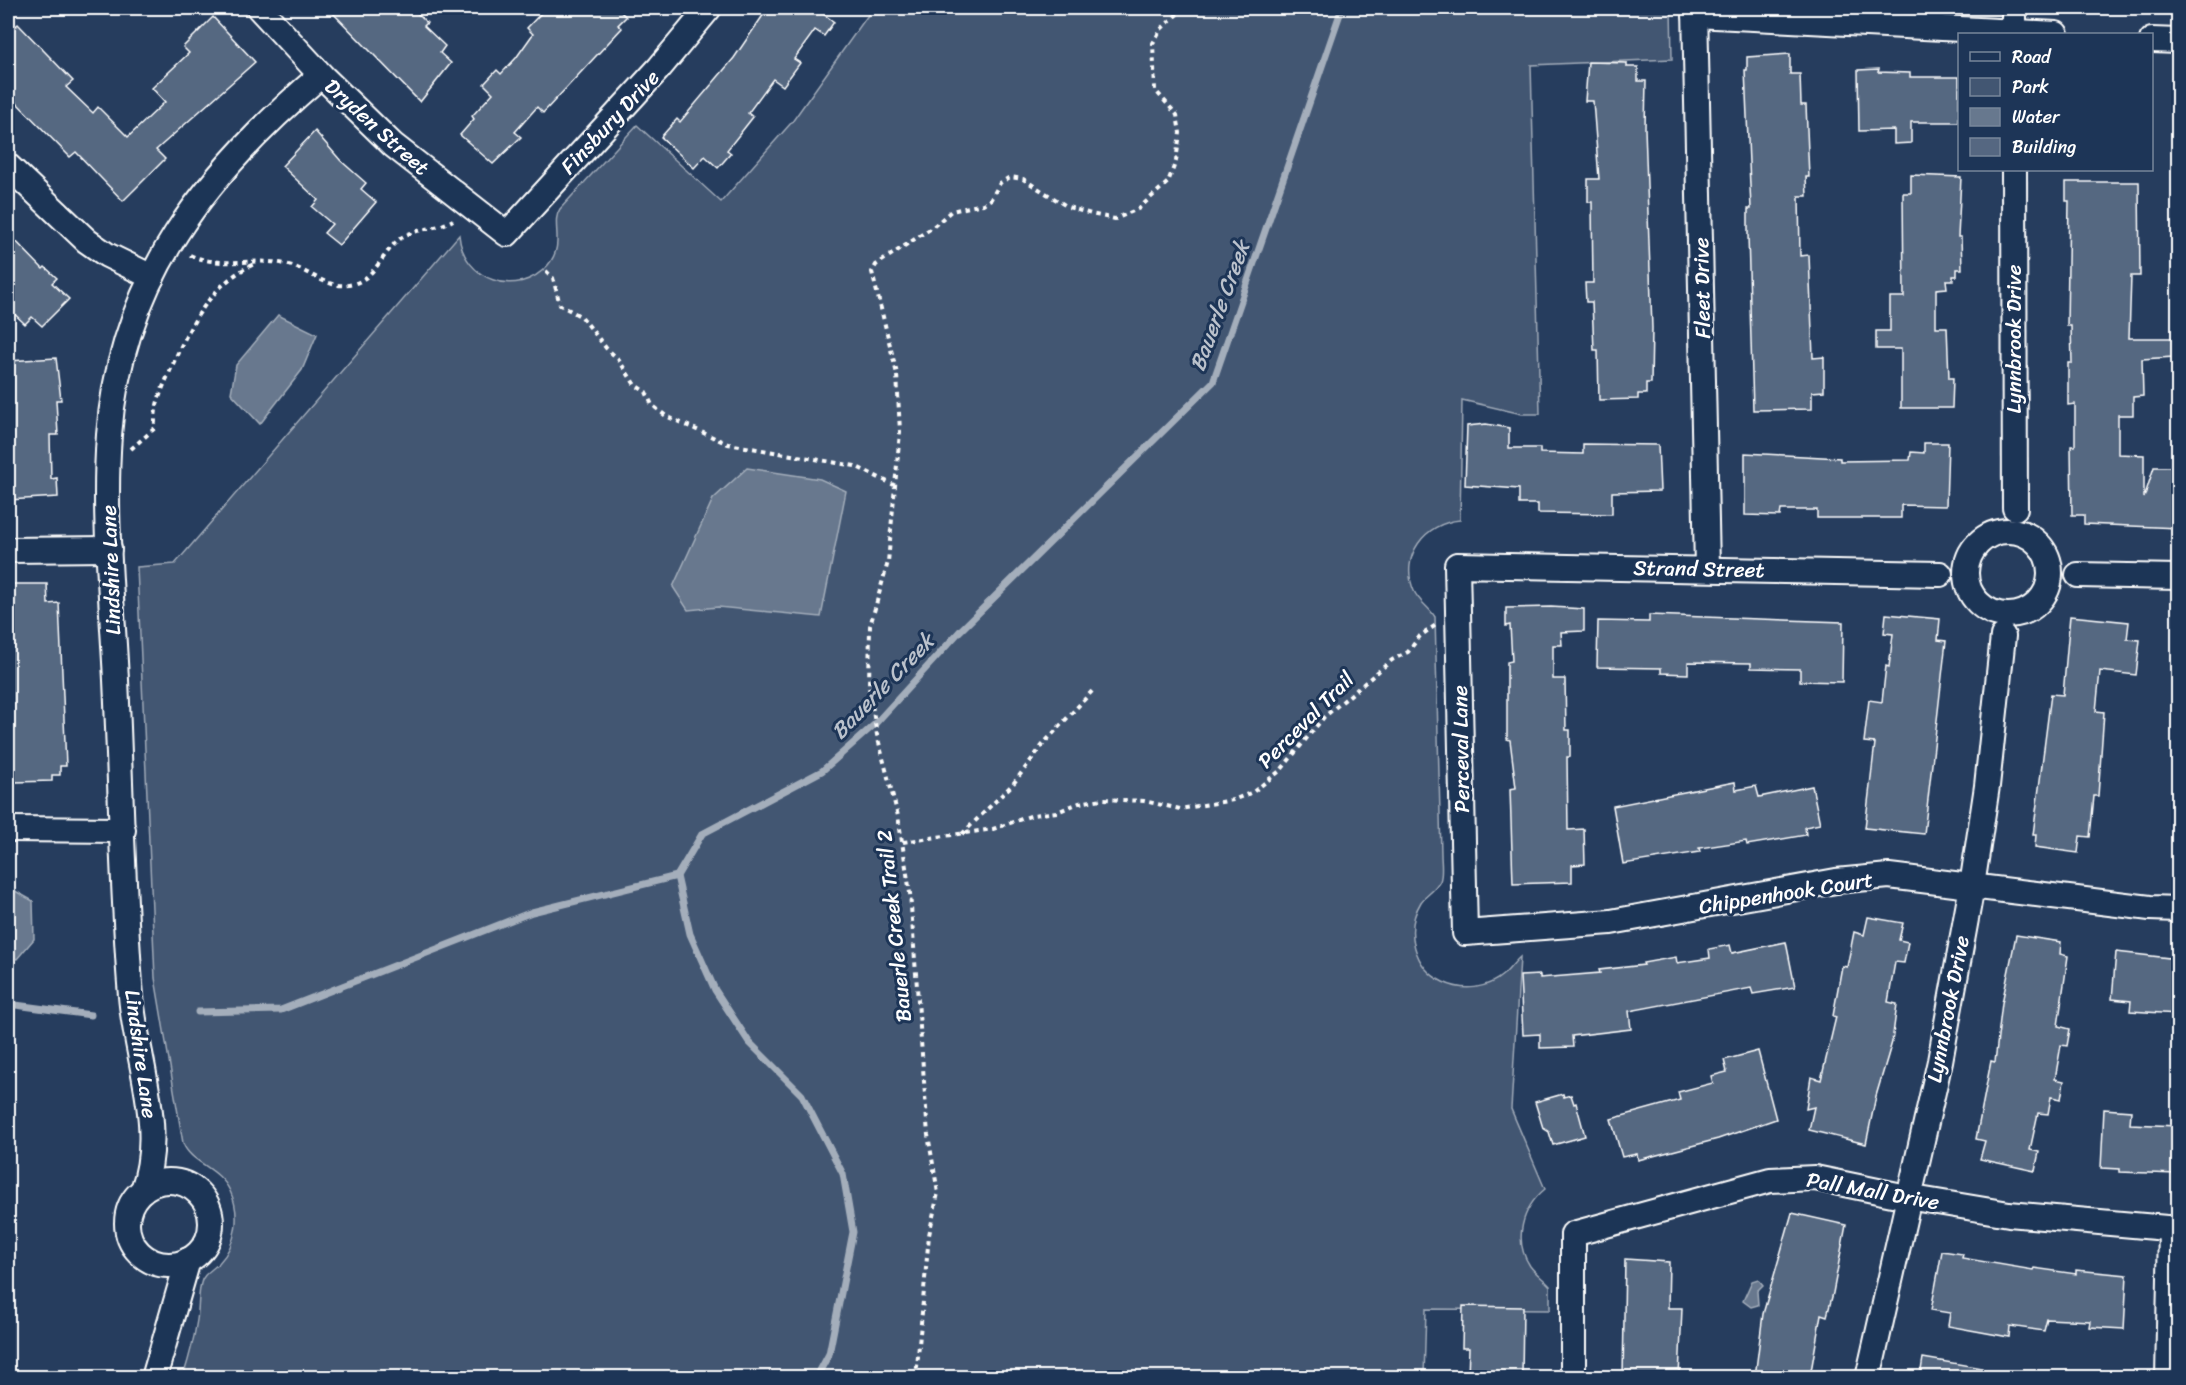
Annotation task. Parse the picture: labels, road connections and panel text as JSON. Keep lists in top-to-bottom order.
{
  "streets": {
    "street": [
      "Finsbury Drive",
      "Dryden Street",
      "Fleet Drive",
      "Lynnbrook Drive",
      "Strand Street",
      "Lindshire Lane",
      "Perceval Lane",
      "Chippenhook Court",
      "Pall Mall Drive"
    ],
    "path": ["Perceval Trail", "Bauerle Creek Trail 2"]
  },
  "crossings": [
    ["Finsbury Drive", "Dryden Street"],
    ["Dryden Street", "Lindshire Lane"],
    ["Fleet Drive", "Strand Street"],
    ["Lynnbrook Drive", "Strand Street"],
    ["Lynnbrook Drive", "Chippenhook Court"],
    ["Lynnbrook Drive", "Pall Mall Drive"],
    ["Strand Street", "Perceval Lane"],
    ["Perceval Trail", "Bauerle Creek Trail 2"],
    ["Perceval Lane", "Chippenhook Court"]
  ],
  "water": ["Bauerle Creek"],
  "legend": [
    "Road",
    "Park",
    "Water",
    "Building"
  ]
}
